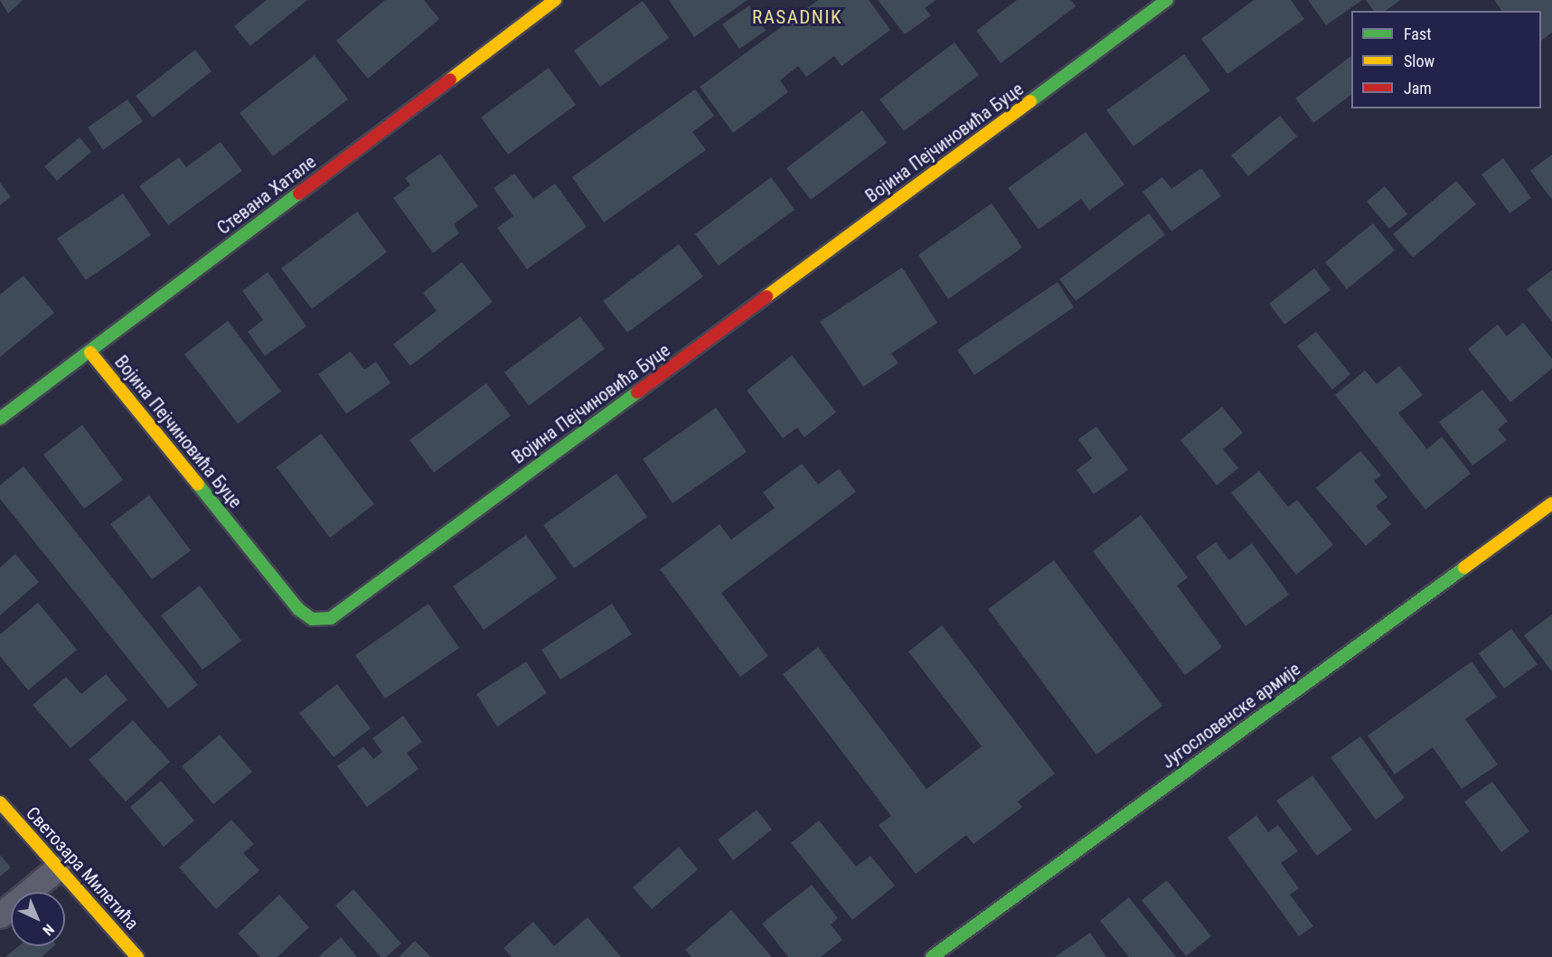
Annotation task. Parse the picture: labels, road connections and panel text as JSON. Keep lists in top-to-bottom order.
{
  "streets": {
    "street": [
      "Војина Пејчиновића Буце",
      "Стевана Хатале",
      "Југословенске армије",
      "Светозара Милетића"
    ]
  },
  "crossings": [
    ["Војина Пејчиновића Буце", "Стевана Хатале"]
  ],
  "districts": ["RASADNIK"],
  "legend": ["Fast", "Slow", "Jam"],
  "north": "bottom right"
}
